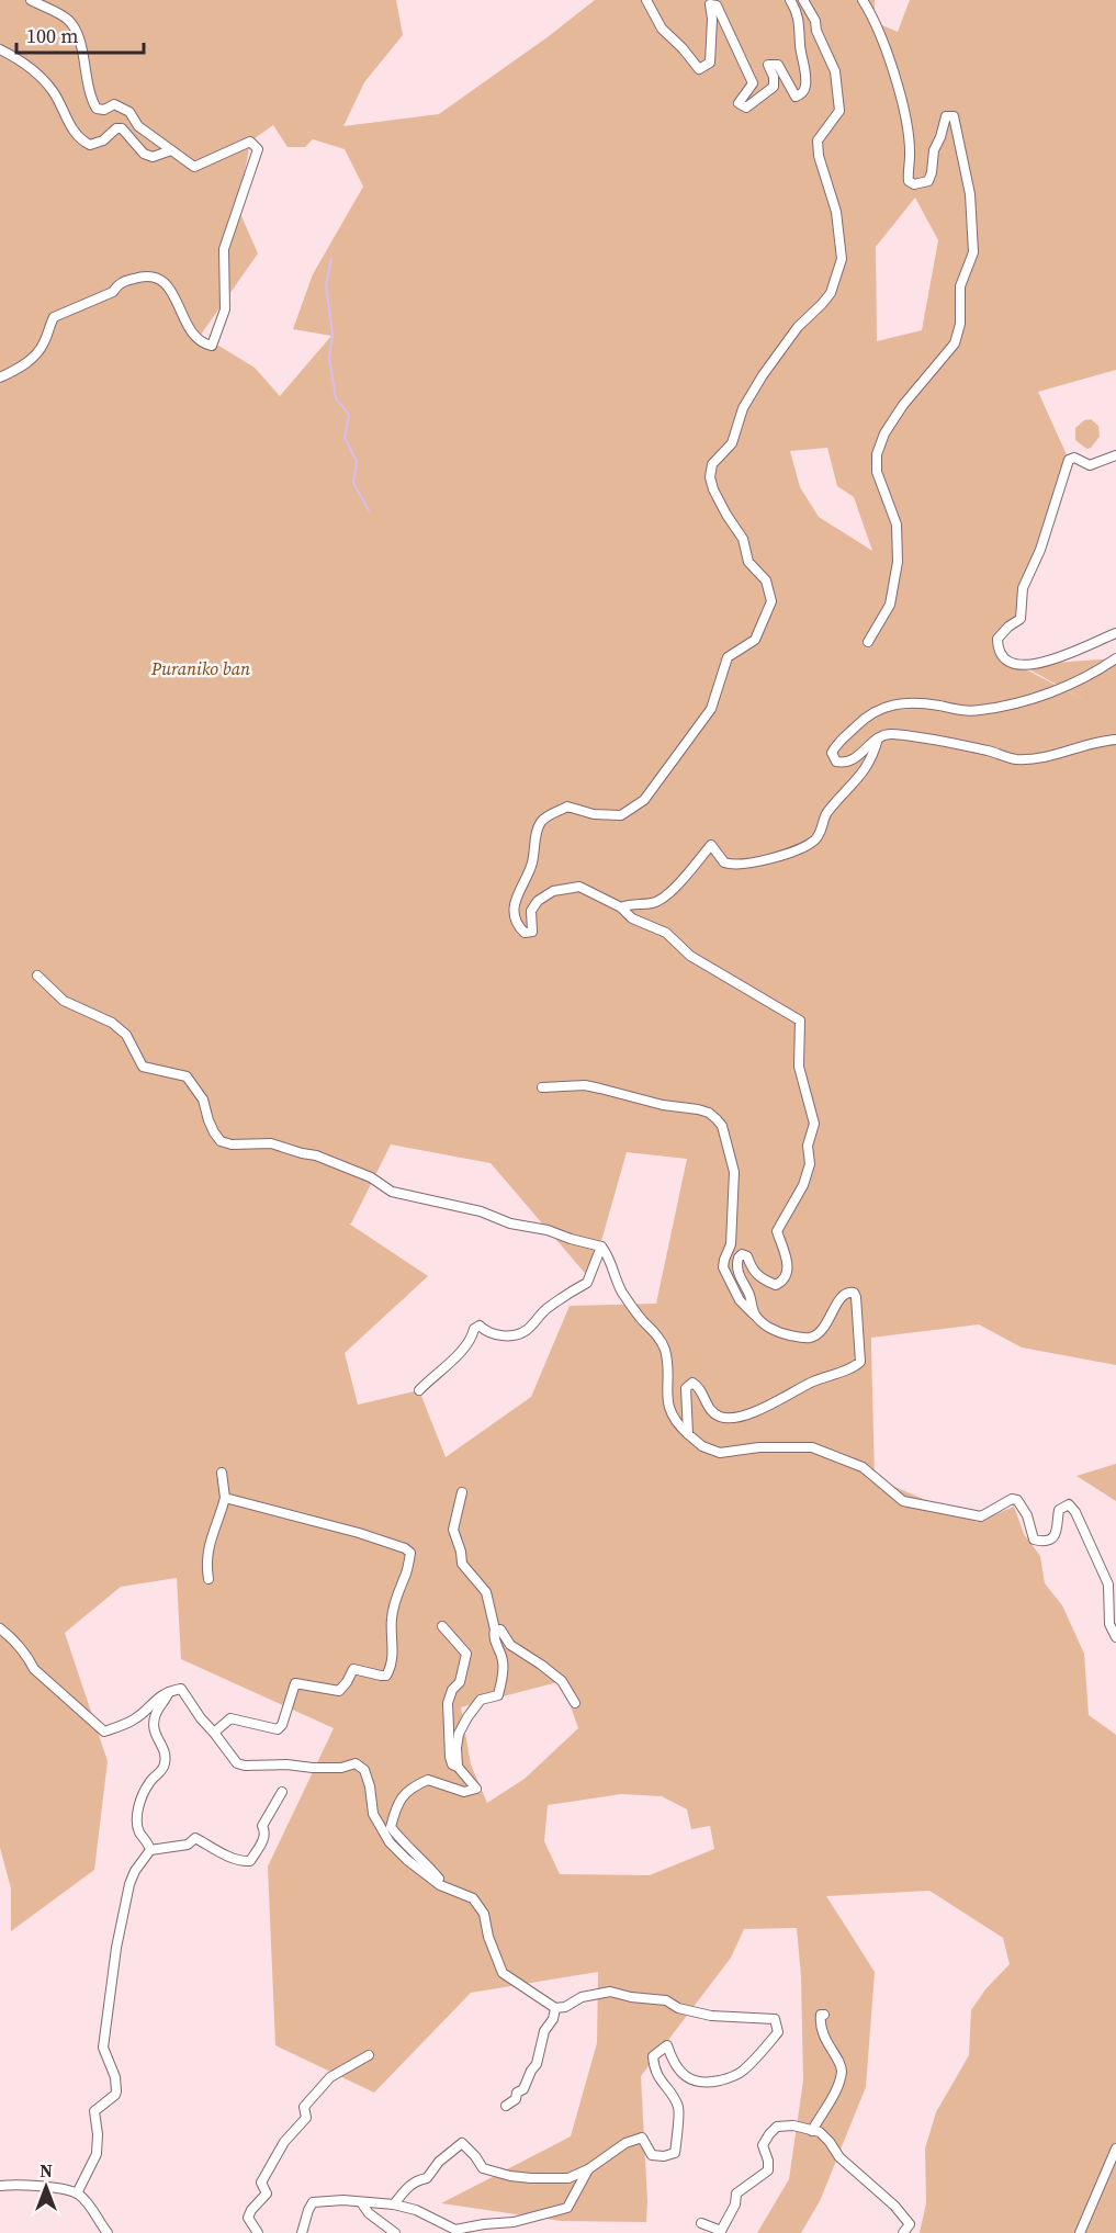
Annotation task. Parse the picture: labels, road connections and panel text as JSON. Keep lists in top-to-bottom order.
{
  "parks": ["Puraniko ban"],
  "scale_bar": "100 m",
  "north": "top"
}
